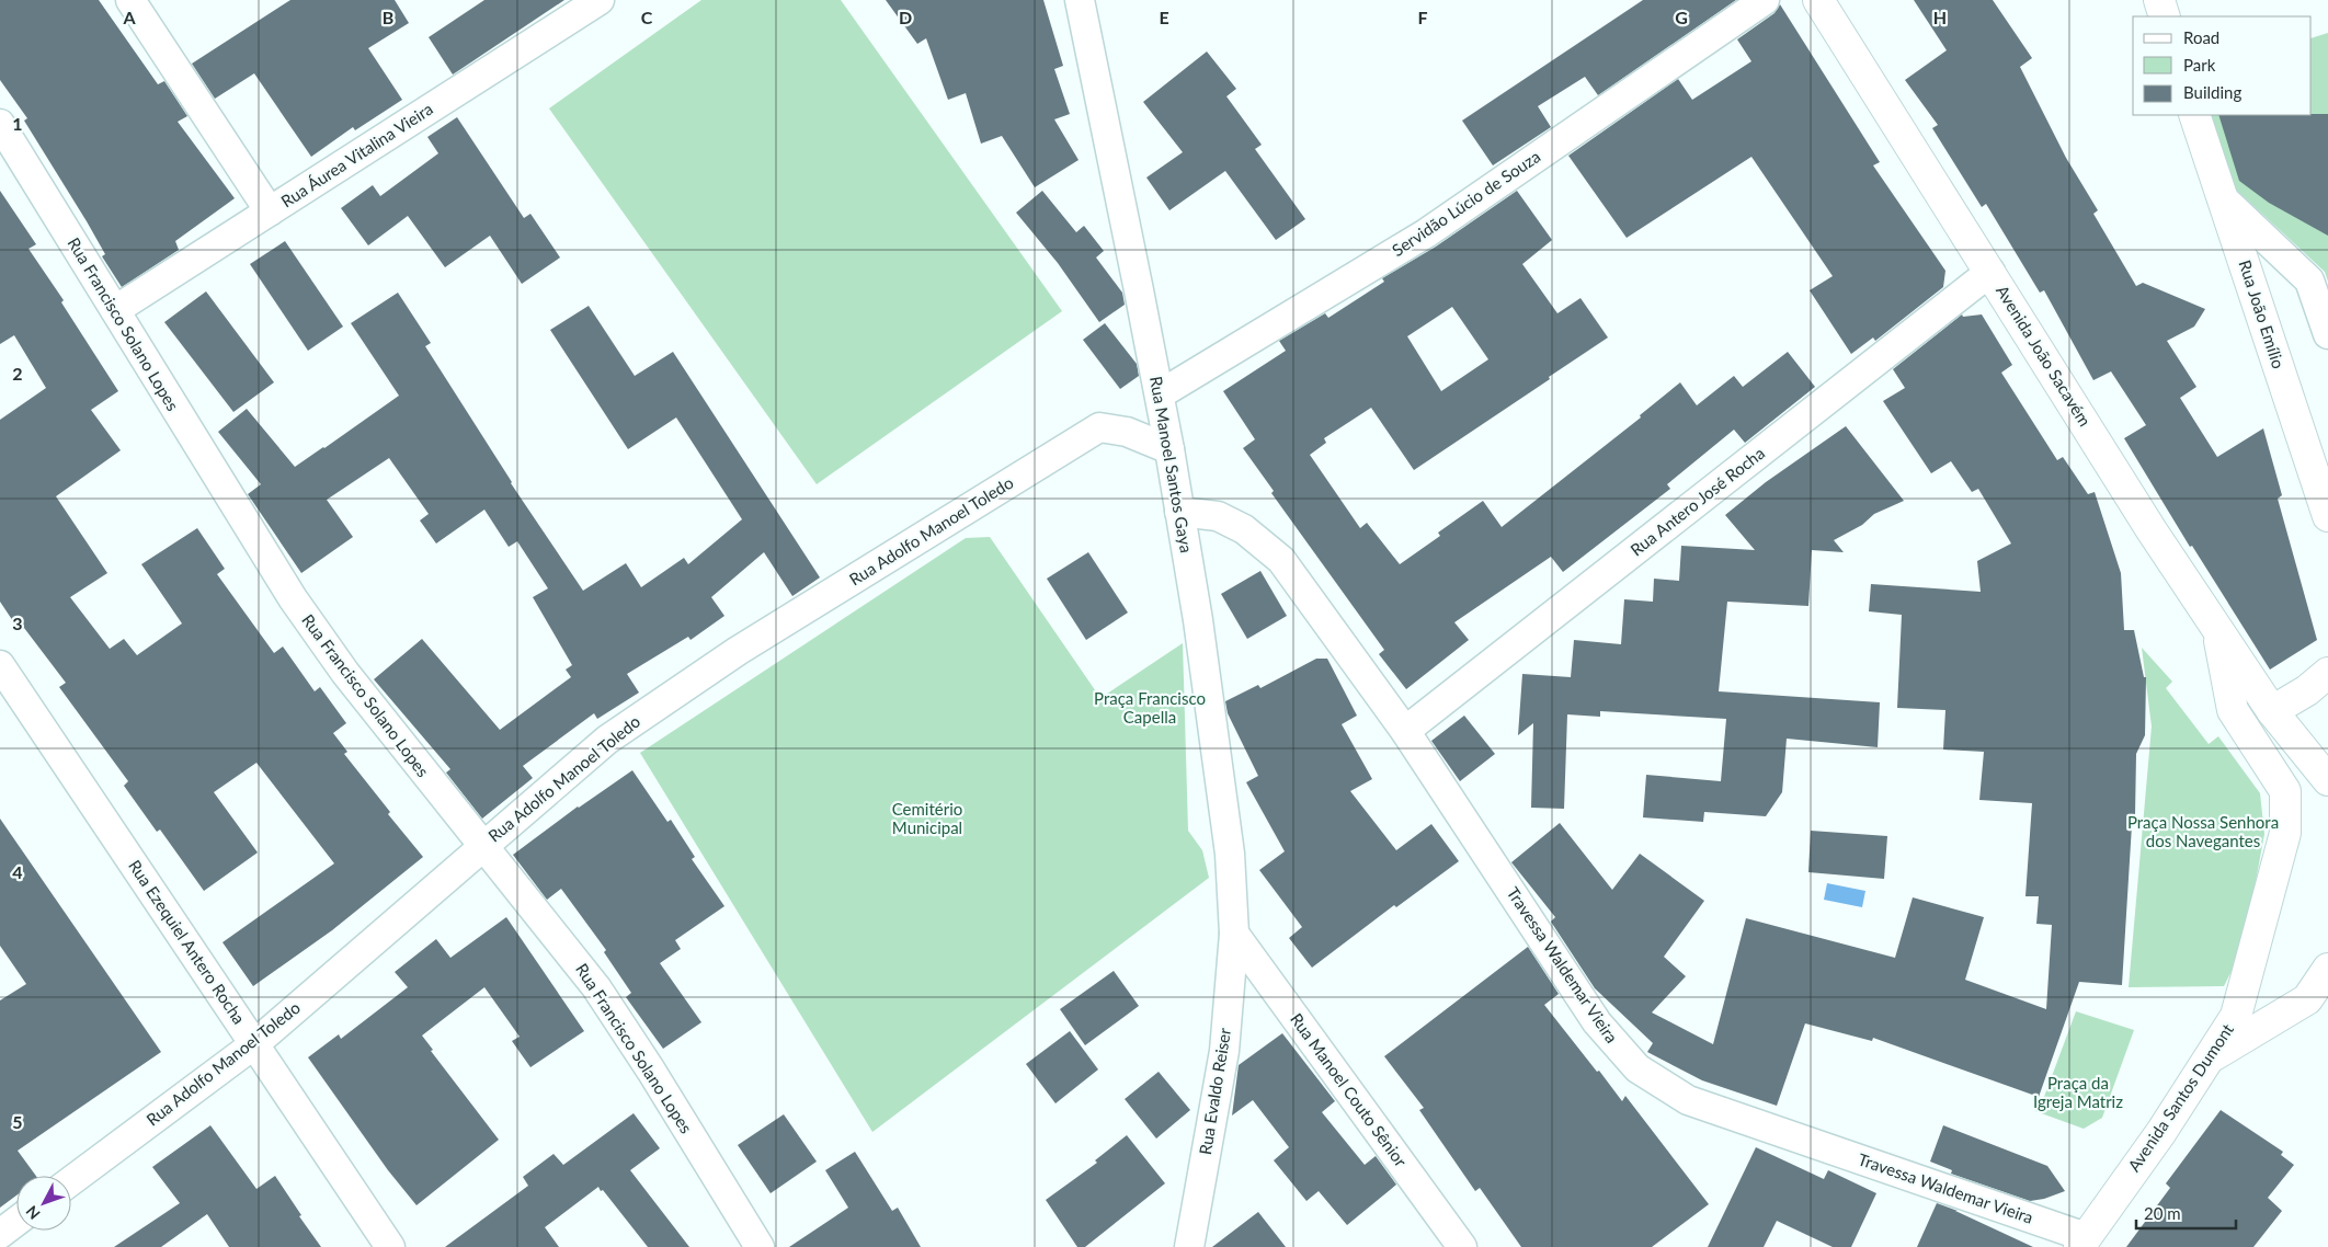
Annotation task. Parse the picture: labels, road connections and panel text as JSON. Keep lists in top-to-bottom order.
{
  "streets": {
    "main road": ["Rua João Emílio", "Avenida João Sacavém", "Avenida Santos Dumont"],
    "street": [
      "Rua Áurea Vitalina Vieira",
      "Servidão Lúcio de Souza",
      "Rua Francisco Solano Lopes",
      "Rua Manoel Santos Gaya",
      "Rua Antero José Rocha",
      "Rua Adolfo Manoel Toledo",
      "Rua Ezequiel Antero Rocha",
      "Travessa Waldemar Vieira",
      "Rua Manoel Couto Sênior",
      "Rua Evaldo Reiser"
    ]
  },
  "crossings": [
    ["Rua Áurea Vitalina Vieira", "Rua Francisco Solano Lopes"],
    ["Servidão Lúcio de Souza", "Rua Manoel Santos Gaya"],
    ["Rua Francisco Solano Lopes", "Rua Adolfo Manoel Toledo"],
    ["Avenida João Sacavém", "Rua Antero José Rocha"],
    ["Avenida João Sacavém", "Avenida Santos Dumont"],
    ["Rua Manoel Santos Gaya", "Rua Adolfo Manoel Toledo"],
    ["Rua Manoel Santos Gaya", "Travessa Waldemar Vieira"],
    ["Rua Manoel Santos Gaya", "Rua Manoel Couto Sênior"],
    ["Rua Manoel Santos Gaya", "Rua Evaldo Reiser"],
    ["Rua Antero José Rocha", "Travessa Waldemar Vieira"],
    ["Rua Adolfo Manoel Toledo", "Rua Ezequiel Antero Rocha"],
    ["Travessa Waldemar Vieira", "Avenida Santos Dumont"],
    ["Rua Manoel Couto Sênior", "Rua Evaldo Reiser"]
  ],
  "parks": [
    "Praça Francisco Capella",
    "Cemitério Municipal",
    "Praça Nossa Senhora dos Navegantes",
    "Praça da Igreja Matriz"
  ],
  "legend": ["Road", "Park", "Building"],
  "scale_bar": "20 m",
  "north": "bottom left",
  "grid": {
    "columns": [
      "A",
      "B",
      "C",
      "D",
      "E",
      "F",
      "G",
      "H"
    ],
    "rows": [
      "1",
      "2",
      "3",
      "4",
      "5"
    ]
  }
}
